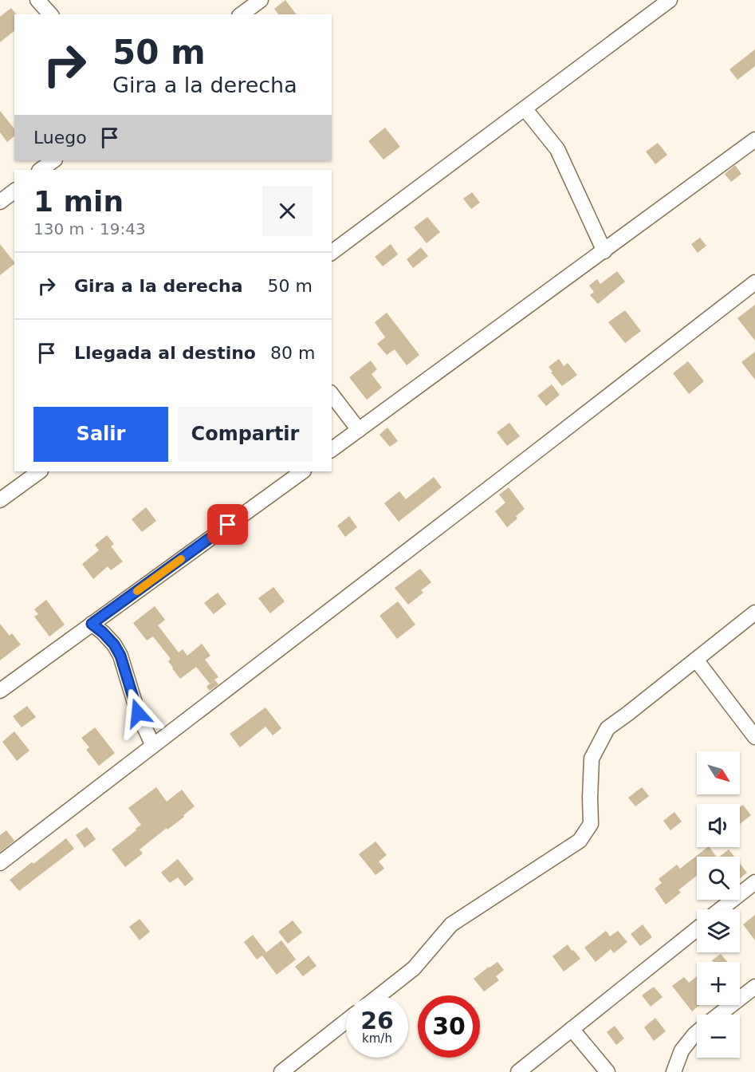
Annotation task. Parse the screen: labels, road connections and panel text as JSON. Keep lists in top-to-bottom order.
{
  "north": "bottom right",
  "page": {
    "turn": ["50 m", "Gira a la derecha"],
    "then": "Luego",
    "heading": ["1 min", "130 m · 19:43"],
    "list": [
      {
        "name": "Gira a la derecha",
        "value": "50 m"
      },
      {
        "name": "Llegada al destino",
        "value": "80 m"
      }
    ],
    "buttons": ["Salir", "Compartir"],
    "map_buttons": ["+", "−"],
    "speed": "26 km/h",
    "limit": "30"
  }
}
